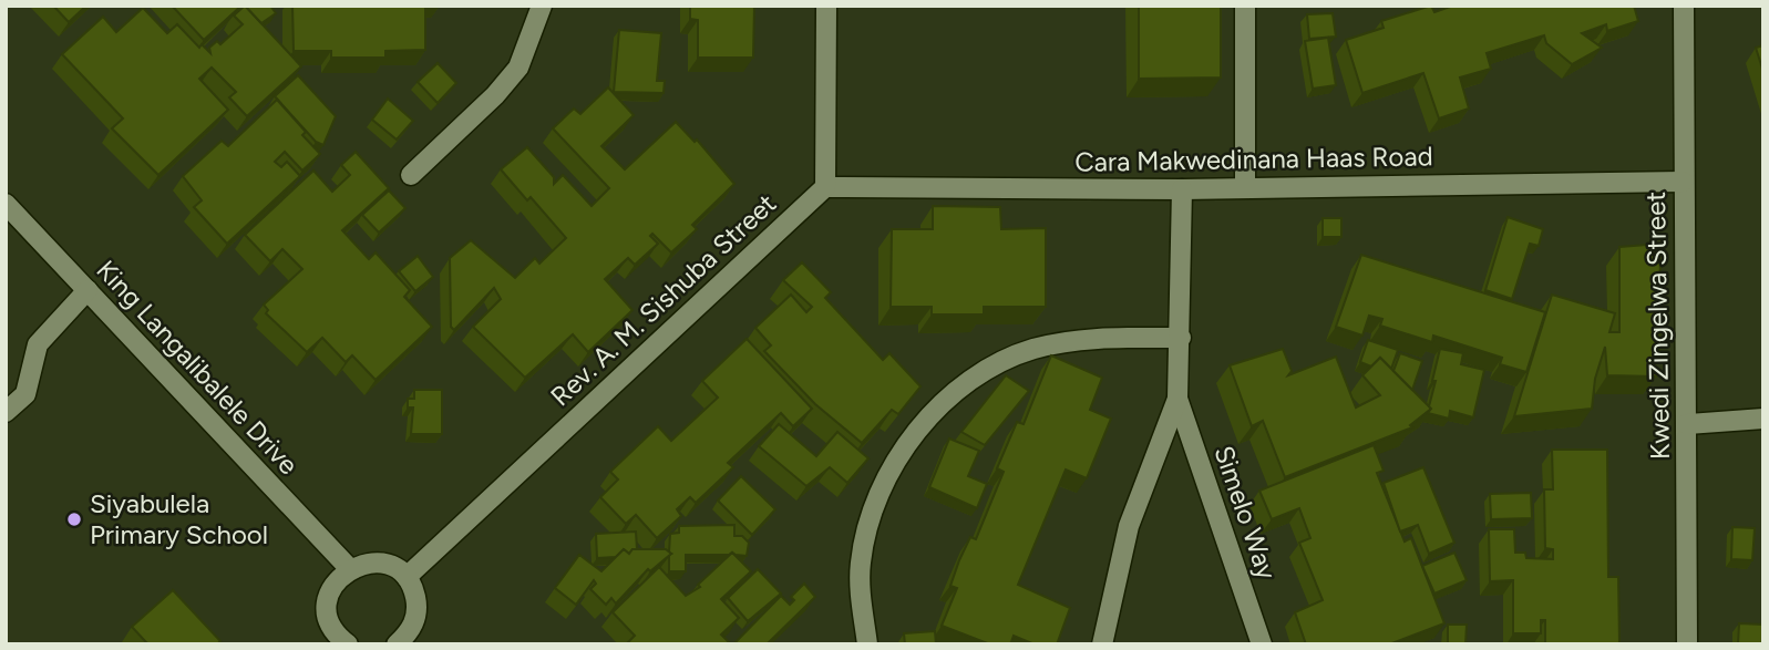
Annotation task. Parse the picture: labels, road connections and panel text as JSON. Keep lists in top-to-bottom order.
{
  "streets": {
    "street": [
      "Cara Makwedinana Haas Road",
      "Rev. A. M. Sishuba Street",
      "Kwedi Zingelwa Street",
      "King Langalibalele Drive",
      "Simelo Way"
    ]
  },
  "crossings": [
    ["Cara Makwedinana Haas Road", "Rev. A. M. Sishuba Street"],
    ["Cara Makwedinana Haas Road", "Kwedi Zingelwa Street"],
    ["Cara Makwedinana Haas Road", "Simelo Way"]
  ],
  "places": ["Siyabulela Primary School"]
}
